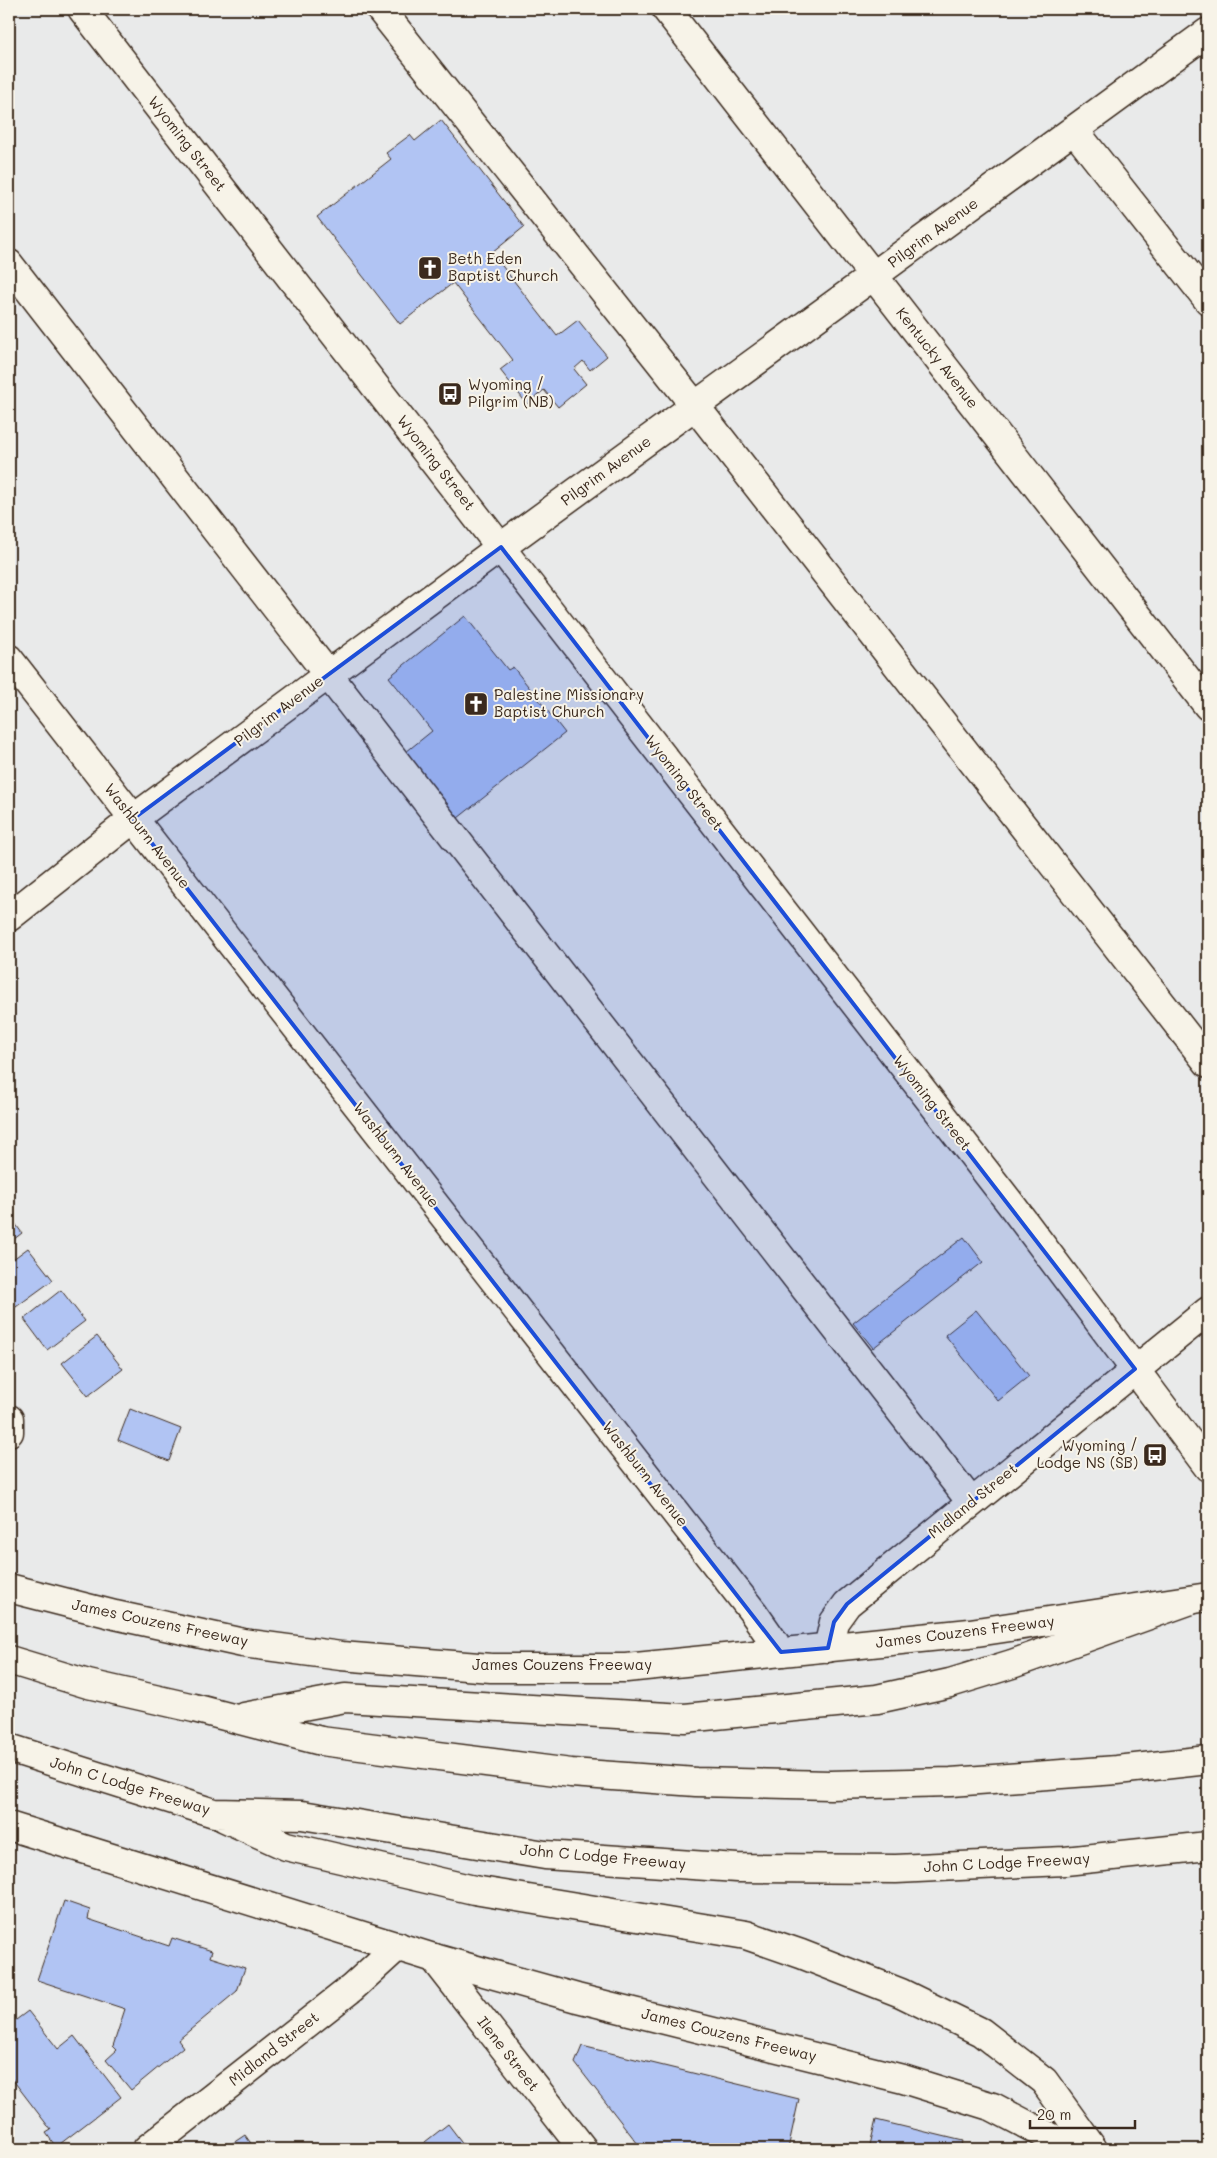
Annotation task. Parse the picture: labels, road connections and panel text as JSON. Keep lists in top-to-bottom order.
{
  "streets": {
    "main road": [
      "Wyoming Street",
      "Pilgrim Avenue",
      "Kentucky Avenue",
      "Washburn Avenue",
      "Midland Street",
      "James Couzens Freeway",
      "John C Lodge Freeway",
      "Ilene Street"
    ]
  },
  "crossings": [
    ["Wyoming Street", "Pilgrim Avenue"],
    ["Wyoming Street", "Midland Street"],
    ["Pilgrim Avenue", "Kentucky Avenue"],
    ["Pilgrim Avenue", "Washburn Avenue"],
    ["Washburn Avenue", "James Couzens Freeway"],
    ["Midland Street", "James Couzens Freeway"],
    ["James Couzens Freeway", "Ilene Street"]
  ],
  "places": {
    "church": ["Beth Eden Baptist Church", "Palestine Missionary Baptist Church"],
    "bus stop": ["Wyoming / Pilgrim (NB)", "Wyoming / Lodge NS (SB)"]
  },
  "scale_bar": "20 m"
}
